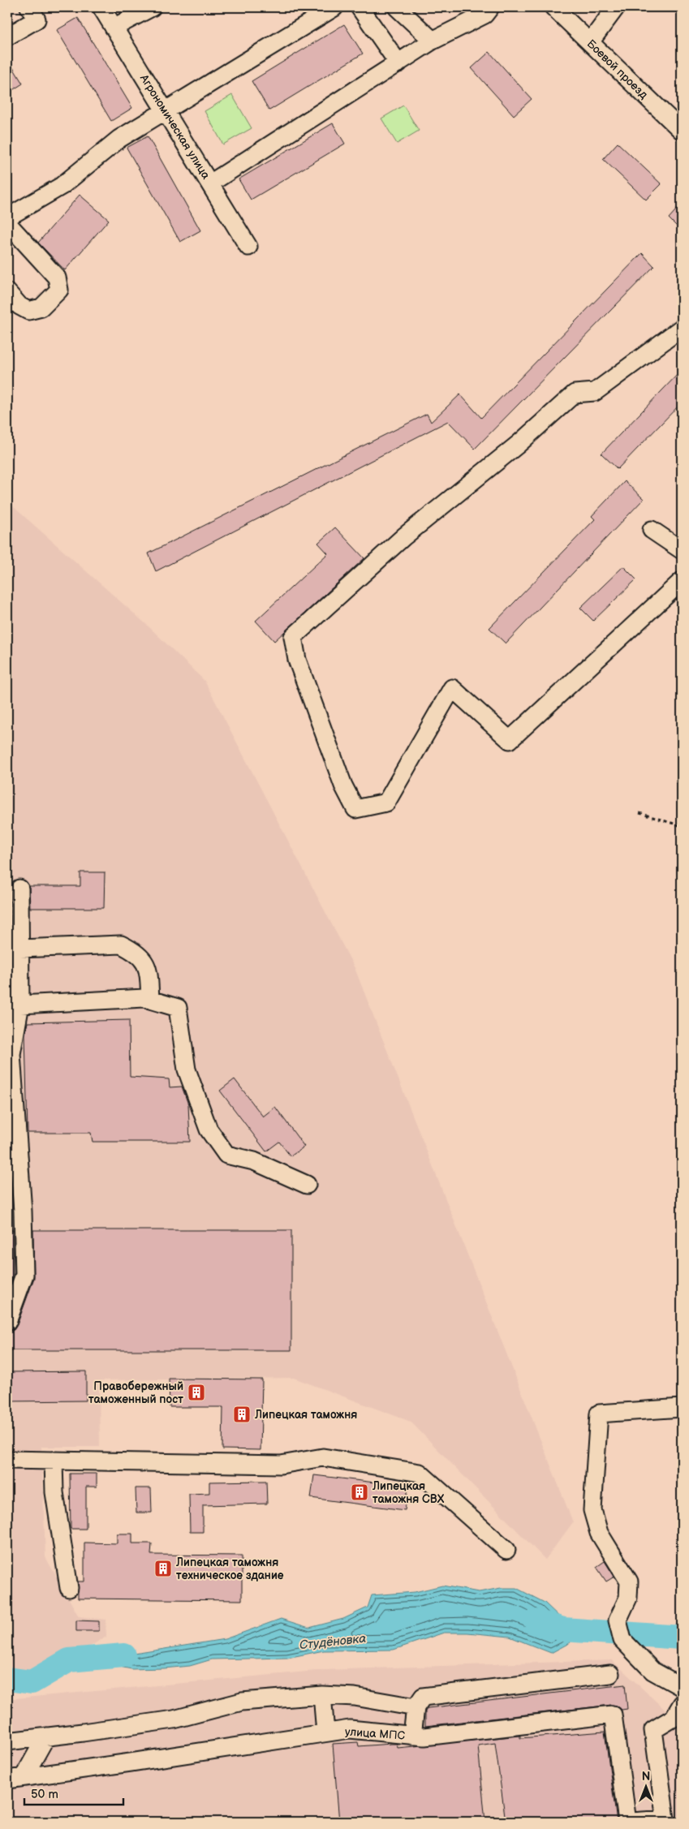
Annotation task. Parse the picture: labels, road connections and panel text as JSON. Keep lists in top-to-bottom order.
{
  "streets": {
    "street": ["Боевой проезд", "Агрономическая улица", "улица МПС"]
  },
  "water": ["Студёновка"],
  "places": {
    "building": [
      "Правобережный таможенный пост",
      "Липецкая таможня",
      "Липецкая таможня СВХ",
      "Липецкая таможня техническое здание"
    ]
  },
  "scale_bar": "50 m",
  "north": "top"
}
